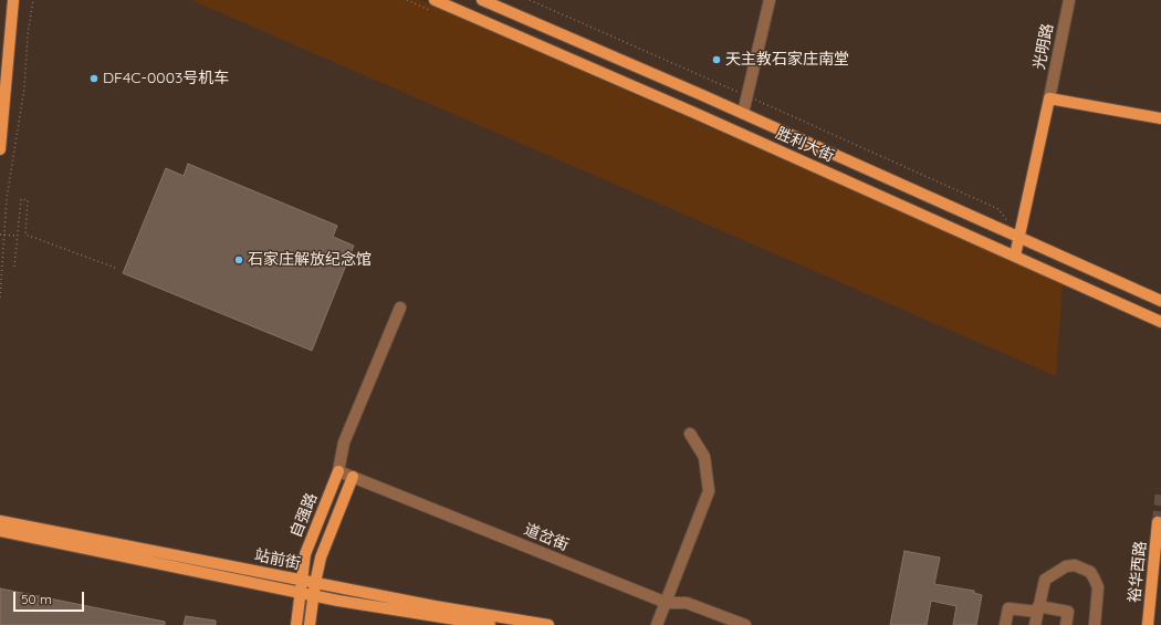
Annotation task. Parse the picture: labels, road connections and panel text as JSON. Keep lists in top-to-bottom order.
{
  "streets": {
    "main road": [
      "胜利大街",
      "自强路",
      "站前街",
      "裕华西路"
    ],
    "street": ["光明路", "道岔街"]
  },
  "crossings": [
    ["自强路", "道岔街"],
    ["自强路", "站前街"]
  ],
  "places": ["天主教石家庄南堂", "DF4C-0003号机车", "石家庄解放纪念馆"],
  "scale_bar": "50 m"
}
